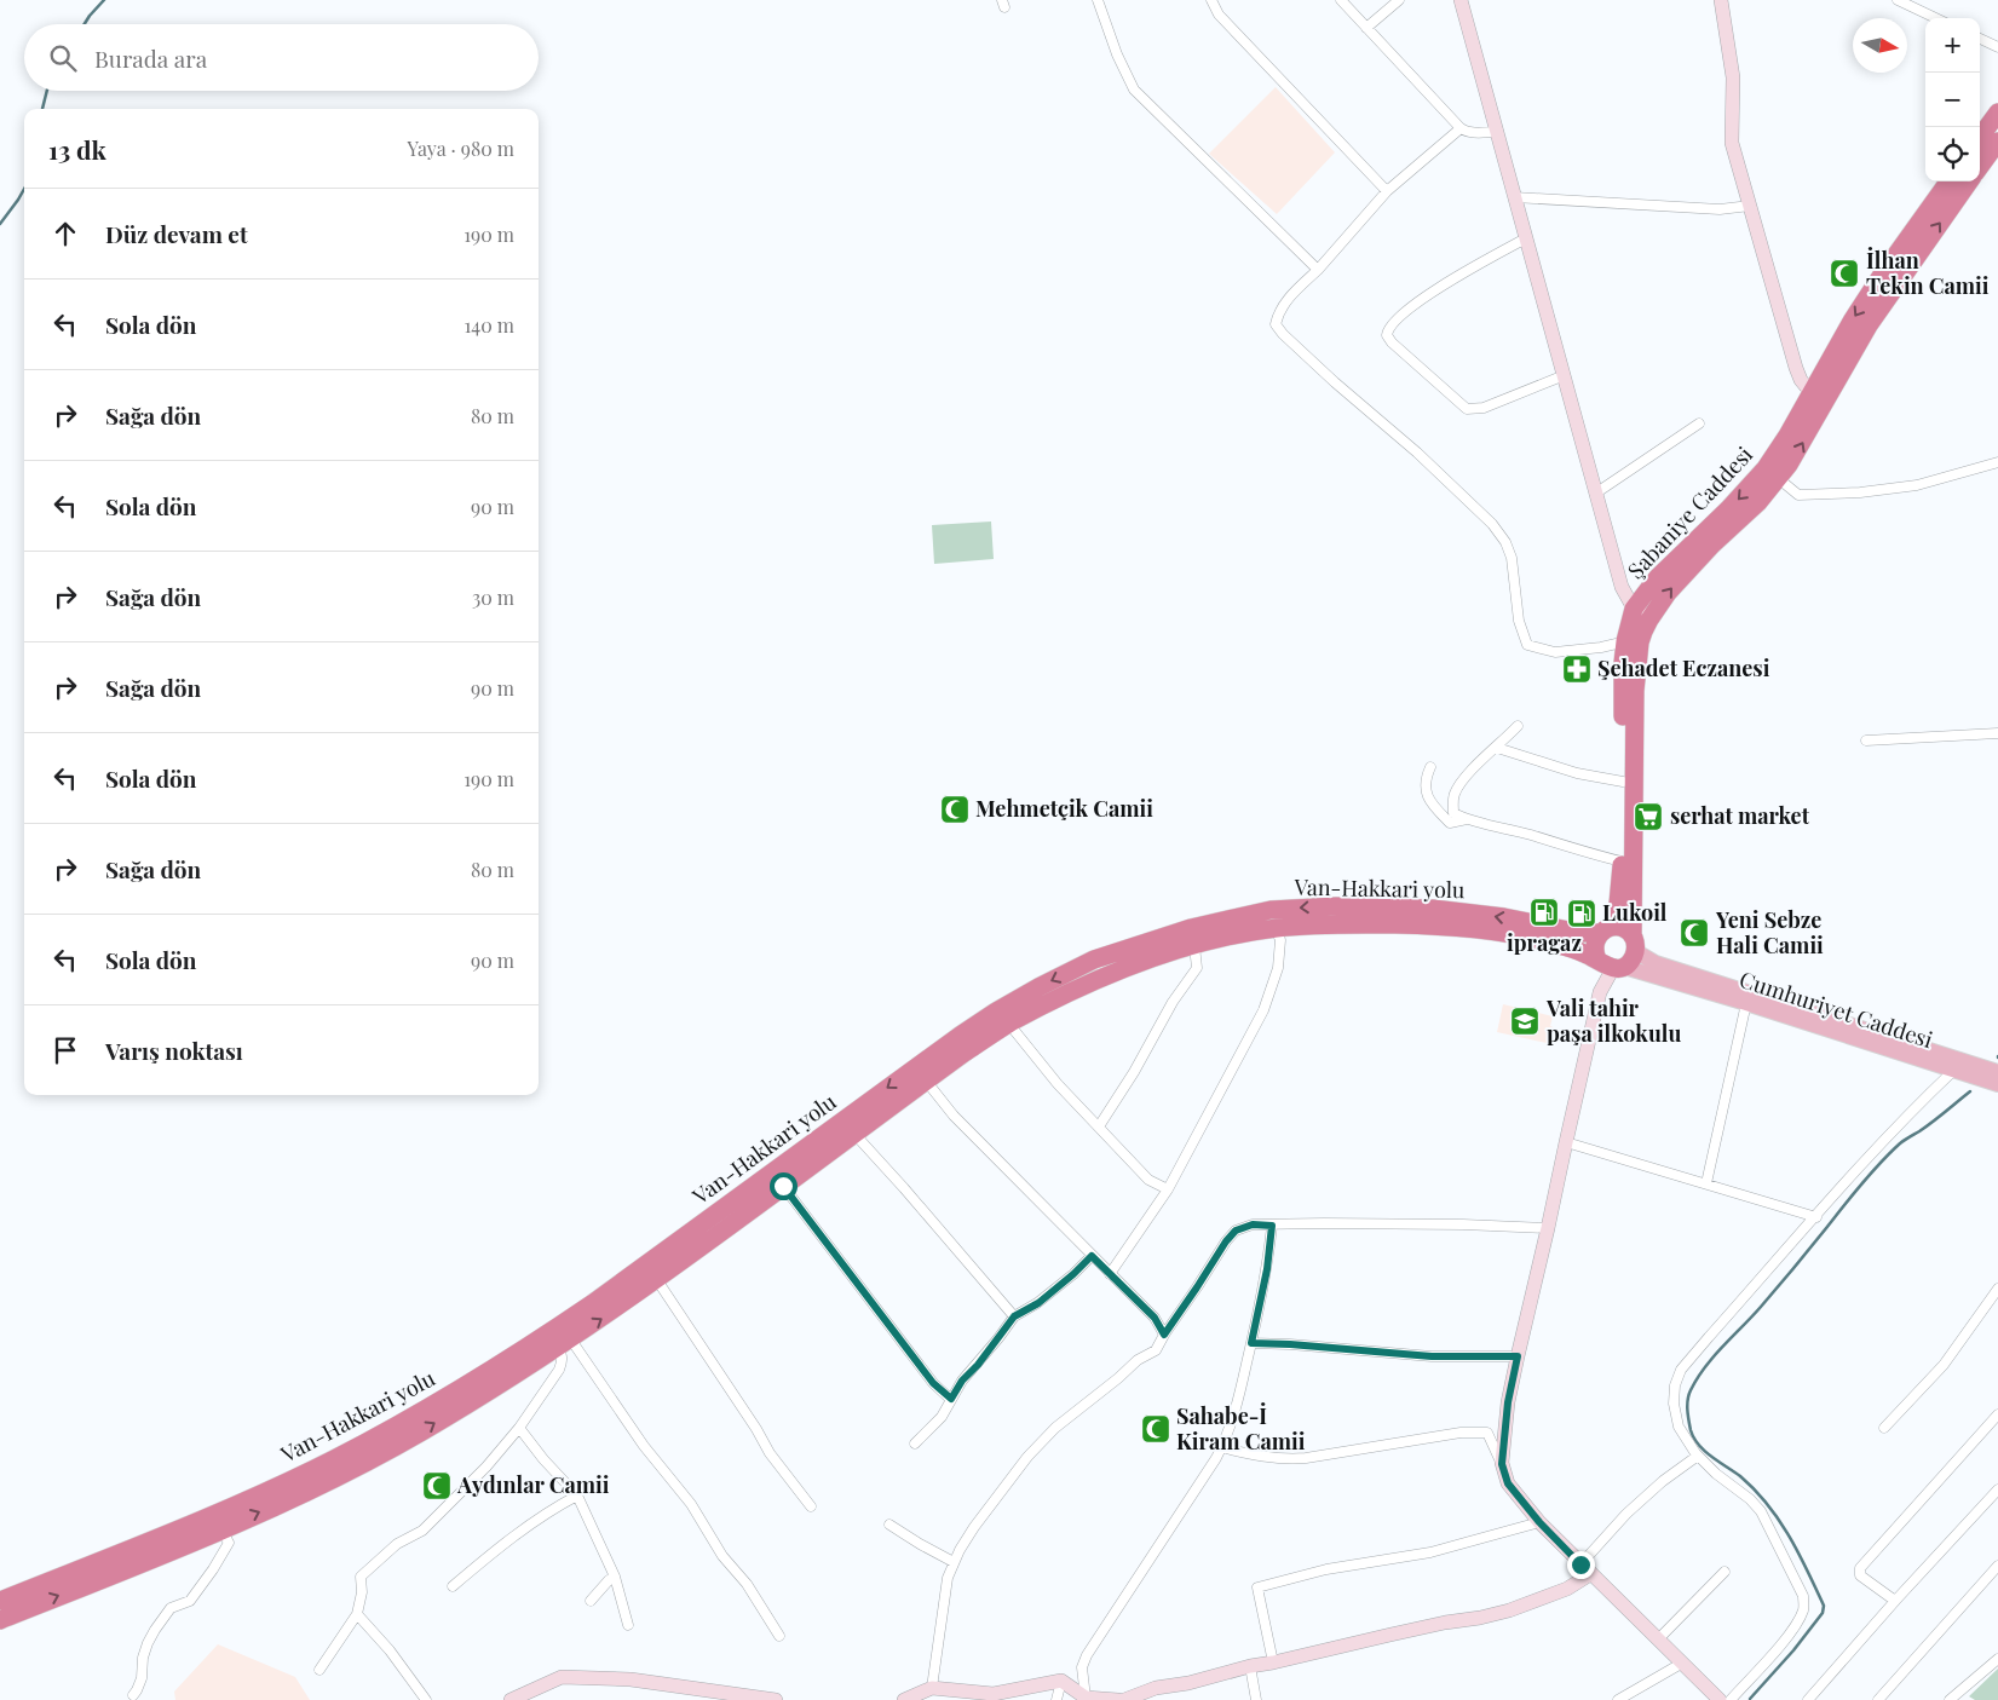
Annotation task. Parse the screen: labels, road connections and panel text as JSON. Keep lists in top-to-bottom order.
{
  "streets": {
    "highway": ["Şabaniye Caddesi", "Van-Hakkari yolu"],
    "main road": ["Cumhuriyet Caddesi"]
  },
  "crossings": [
    ["Şabaniye Caddesi", "Van-Hakkari yolu"],
    ["Şabaniye Caddesi", "Cumhuriyet Caddesi"],
    ["Van-Hakkari yolu", "Cumhuriyet Caddesi"]
  ],
  "places": {
    "mosque": [
      "İlhan Tekin Camii",
      "Mehmetçik Camii",
      "Yeni Sebze Hali Camii",
      "Sahabe-İ Kiram Camii",
      "Aydınlar Camii"
    ],
    "pharmacy": ["Şehadet Eczanesi"],
    "supermarket": ["serhat market"],
    "fuel station": ["ipragaz", "Lukoil"],
    "school or university": ["Vali tahir paşa ilkokulu"]
  },
  "north": "right",
  "page": {
    "map_buttons": ["+", "−"],
    "search": "Burada ara",
    "heading": ["13 dk", "Yaya · 980 m"],
    "list": [
      ["Düz devam et", "190 m"],
      ["Sola dön", "140 m"],
      ["Sağa dön", "80 m"],
      ["Sola dön", "90 m"],
      ["Sağa dön", "30 m"],
      ["Sağa dön", "90 m"],
      ["Sola dön", "190 m"],
      ["Sağa dön", "80 m"],
      ["Sola dön", "90 m"],
      "Varış noktası"
    ]
  }
}
